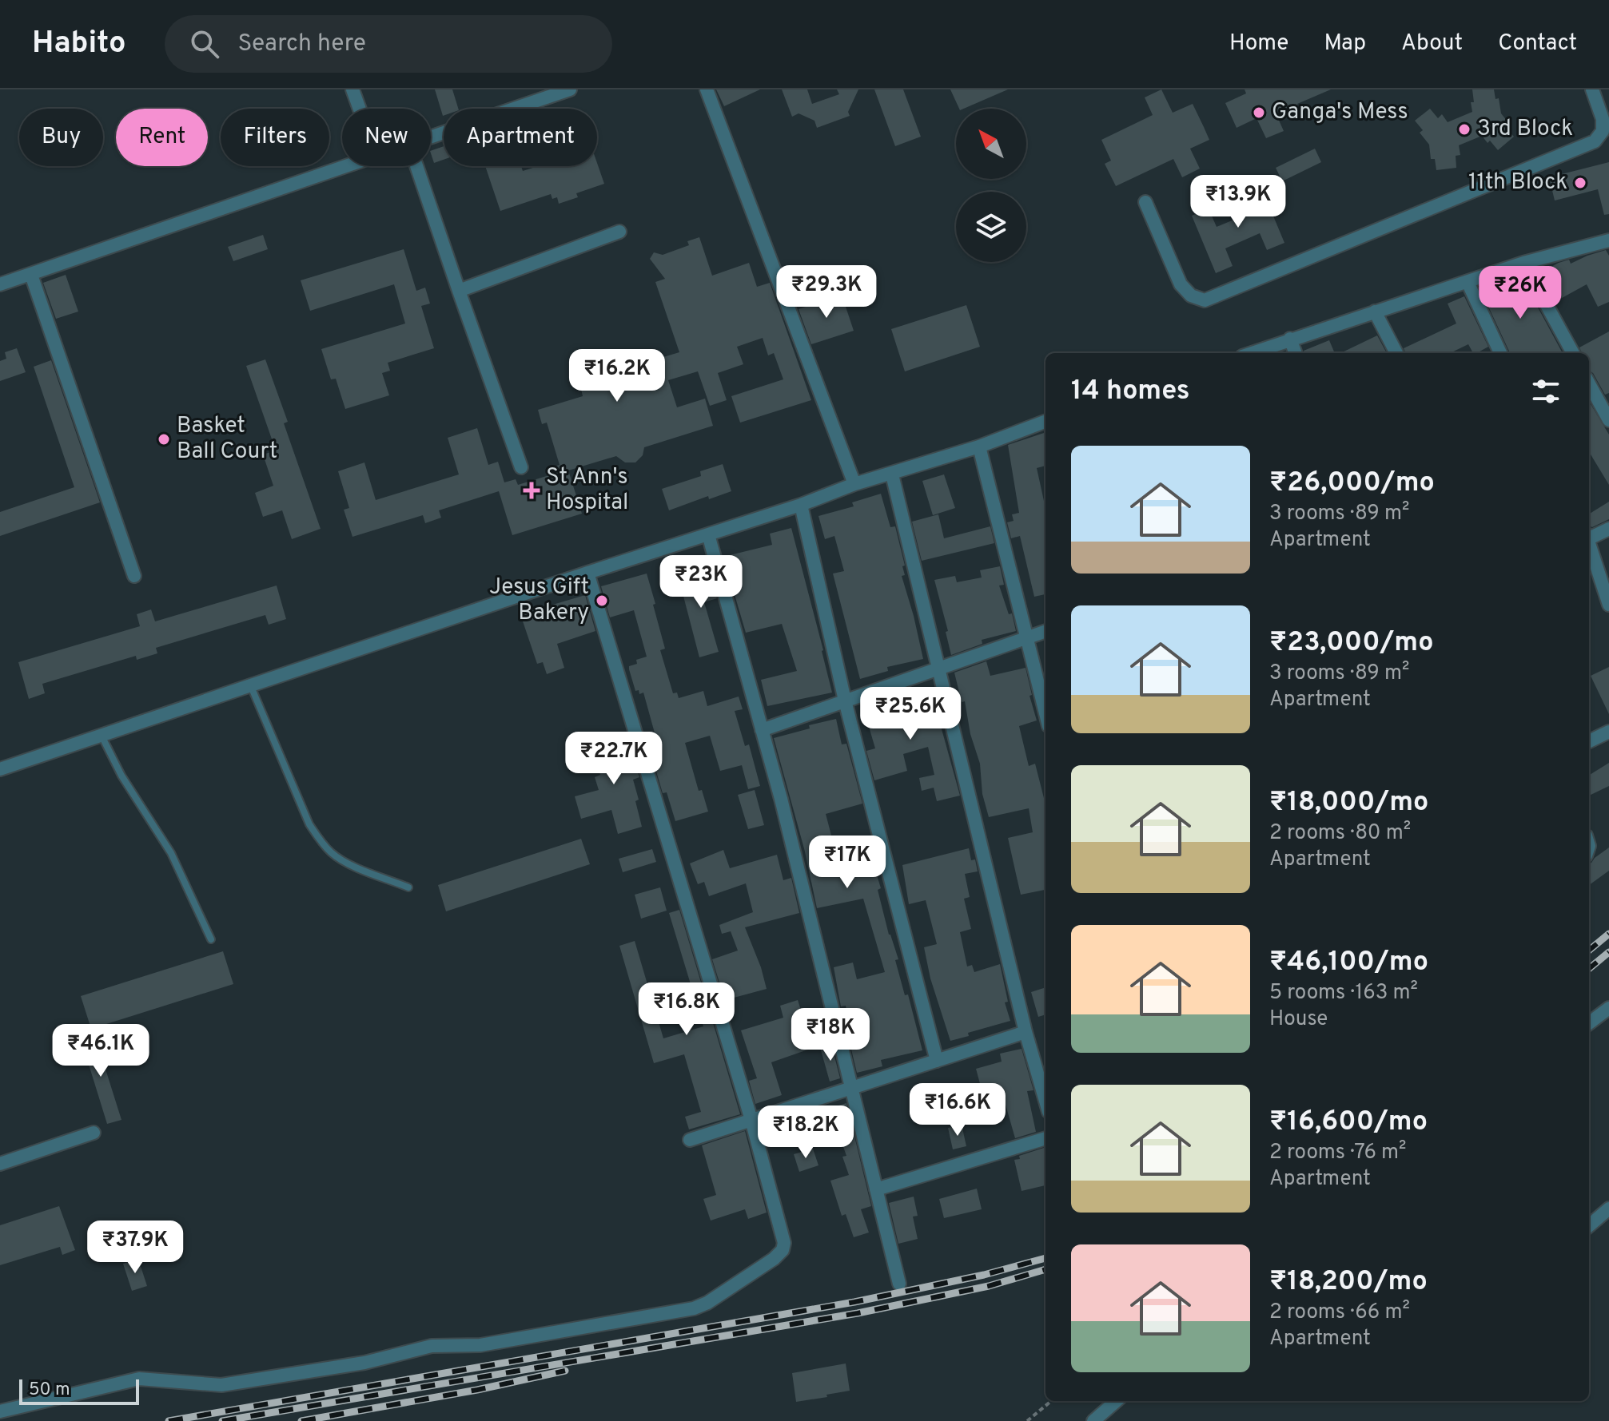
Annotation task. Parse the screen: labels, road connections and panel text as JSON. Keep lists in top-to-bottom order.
{
  "places": {
    "other": [
      "Ganga's Mess",
      "3rd Block",
      "11th Block",
      "Basket Ball Court",
      "Jesus Gift Bakery"
    ],
    "health": ["St Ann's Hospital"]
  },
  "scale_bar": "50 m",
  "north": "top left",
  "page": {
    "header": "Habito",
    "search": "Search here",
    "nav": [
      "Home",
      "Map",
      "About",
      "Contact"
    ],
    "chip": [
      "Buy",
      "Rent",
      "Filters",
      "New",
      "Apartment"
    ],
    "price": [
      "₹13.9K",
      "₹29.3K",
      "₹26K",
      "₹16.2K",
      "₹23K",
      "₹25.6K",
      "₹22.7K",
      "₹17K",
      "₹16.8K",
      "₹18K",
      "₹46.1K",
      "₹16.6K",
      "₹18.2K",
      "₹37.9K"
    ],
    "heading": "14 homes",
    "list": [
      {
        "name": "₹26,000/mo",
        "note": "3 rooms · 89 m² · Apartment"
      },
      {
        "name": "₹23,000/mo",
        "note": "3 rooms · 89 m² · Apartment"
      },
      {
        "name": "₹18,000/mo",
        "note": "2 rooms · 80 m² · Apartment"
      },
      {
        "name": "₹46,100/mo",
        "note": "5 rooms · 163 m² · House"
      },
      {
        "name": "₹16,600/mo",
        "note": "2 rooms · 76 m² · Apartment"
      },
      {
        "name": "₹18,200/mo",
        "note": "2 rooms · 66 m² · Apartment"
      }
    ],
    "scale": "50 m"
  }
}
